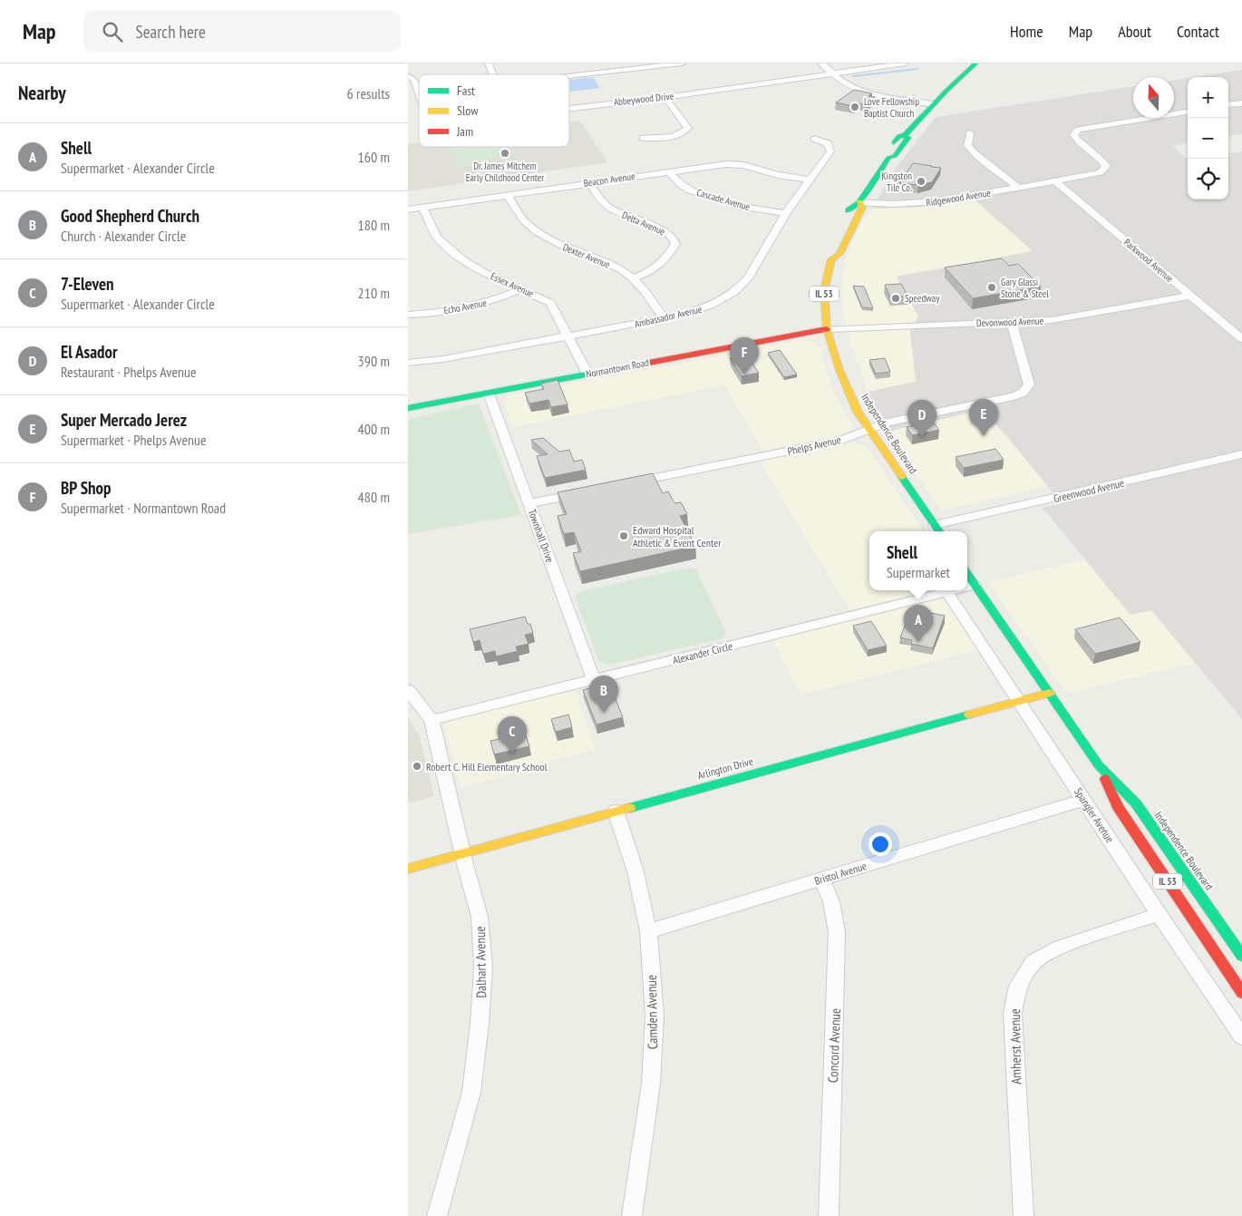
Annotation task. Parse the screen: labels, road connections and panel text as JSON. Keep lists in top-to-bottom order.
{
  "streets": {
    "main road": [
      "IL 53",
      "Normantown Road",
      "Independence Boulevard",
      "Arlington Drive"
    ],
    "street": [
      "Abbeywood Drive",
      "Beacon Avenue",
      "Ridgewood Avenue",
      "Cascade Avenue",
      "Delta Avenue",
      "Dexter Avenue",
      "Parkwood Avenue",
      "Essex Avenue",
      "Echo Avenue",
      "Ambassador Avenue",
      "Devonwood Avenue",
      "Phelps Avenue",
      "Greenwood Avenue",
      "Townhall Drive",
      "Alexander Circle",
      "Spangler Avenue",
      "Bristol Avenue",
      "Dalhart Avenue",
      "Camden Avenue",
      "Concord Avenue",
      "Amherst Avenue"
    ]
  },
  "crossings": [
    ["Beacon Avenue", "Cascade Avenue"],
    ["Beacon Avenue", "Delta Avenue"],
    ["Beacon Avenue", "Dexter Avenue"],
    ["Beacon Avenue", "Essex Avenue"],
    ["Beacon Avenue", "Ambassador Avenue"],
    ["Ridgewood Avenue", "Parkwood Avenue"],
    ["Ridgewood Avenue", "Independence Boulevard"],
    ["Cascade Avenue", "Ambassador Avenue"],
    ["Delta Avenue", "Dexter Avenue"],
    ["Dexter Avenue", "Ambassador Avenue"],
    ["Parkwood Avenue", "Devonwood Avenue"],
    ["Essex Avenue", "Echo Avenue"],
    ["Essex Avenue", "Ambassador Avenue"],
    ["Essex Avenue", "Normantown Road"],
    ["Devonwood Avenue", "Normantown Road"],
    ["Devonwood Avenue", "Independence Boulevard"],
    ["Devonwood Avenue", "Phelps Avenue"],
    ["Normantown Road", "Independence Boulevard"],
    ["Normantown Road", "Townhall Drive"],
    ["Independence Boulevard", "Phelps Avenue"],
    ["Independence Boulevard", "Greenwood Avenue"],
    ["Independence Boulevard", "Alexander Circle"],
    ["Independence Boulevard", "Arlington Drive"],
    ["Townhall Drive", "Alexander Circle"],
    ["Alexander Circle", "Spangler Avenue"],
    ["Alexander Circle", "Dalhart Avenue"],
    ["Arlington Drive", "Spangler Avenue"],
    ["Arlington Drive", "Dalhart Avenue"],
    ["Arlington Drive", "Camden Avenue"],
    ["Spangler Avenue", "Bristol Avenue"],
    ["Spangler Avenue", "Amherst Avenue"],
    ["Bristol Avenue", "Camden Avenue"],
    ["Bristol Avenue", "Concord Avenue"]
  ],
  "places": [
    "Love Fellowship Baptist Church",
    "Dr. James Mitchem Early Childhood Center",
    "Kingston Tile Co.",
    "Gary Glassi Stone & Steel",
    "Speedway",
    "Edward Hospital Athletic & Event Center",
    "Robert C. Hill Elementary School"
  ],
  "legend": ["Fast", "Slow", "Jam"],
  "north": "top",
  "page": {
    "header": "Map",
    "search": "Search here",
    "nav": [
      "Home",
      "Map",
      "About",
      "Contact"
    ],
    "heading": ["Nearby", "6 results"],
    "map_buttons": ["+", "−"],
    "list": [
      {
        "mark": "A",
        "name": "Shell",
        "note": "Supermarket · Alexander Circle",
        "value": "160 m"
      },
      {
        "mark": "B",
        "name": "Good Shepherd Church",
        "note": "Church · Alexander Circle",
        "value": "180 m"
      },
      {
        "mark": "C",
        "name": "7-Eleven",
        "note": "Supermarket · Alexander Circle",
        "value": "210 m"
      },
      {
        "mark": "D",
        "name": "El Asador",
        "note": "Restaurant · Phelps Avenue",
        "value": "390 m"
      },
      {
        "mark": "E",
        "name": "Super Mercado Jerez",
        "note": "Supermarket · Phelps Avenue",
        "value": "400 m"
      },
      {
        "mark": "F",
        "name": "BP Shop",
        "note": "Supermarket · Normantown Road",
        "value": "480 m"
      }
    ],
    "pins": [
      "F",
      "E",
      "D",
      "A",
      "B",
      "C"
    ],
    "popup": ["Shell", "Supermarket"]
  }
}
